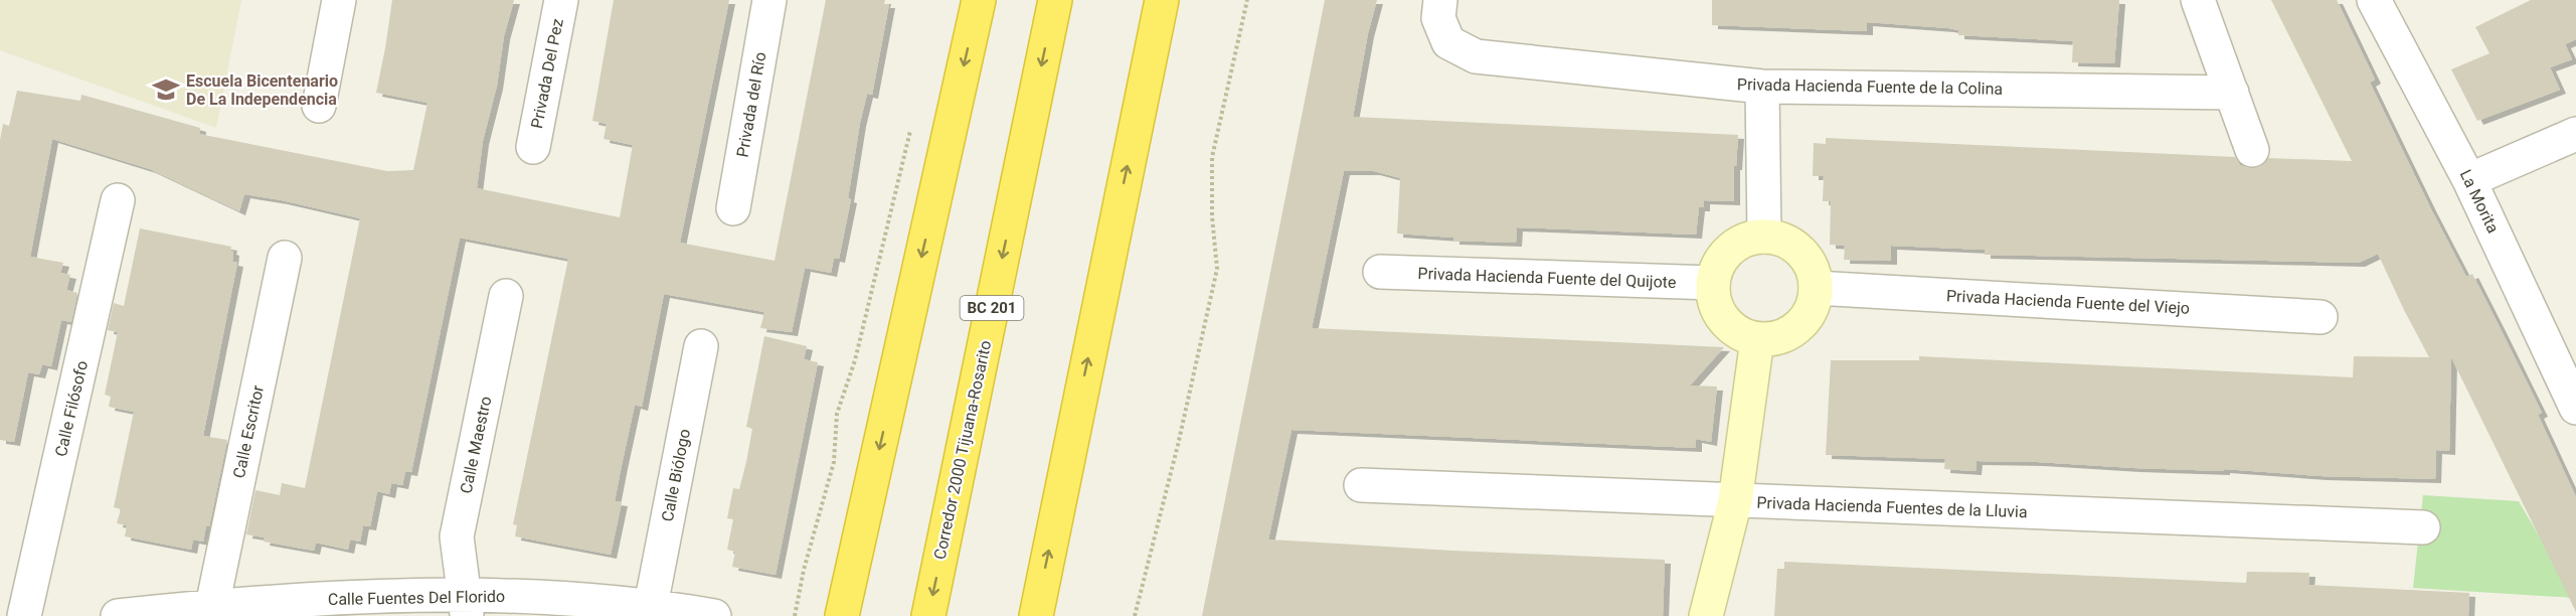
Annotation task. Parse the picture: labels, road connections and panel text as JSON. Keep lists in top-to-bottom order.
{
  "streets": {
    "highway": ["BC 201", "Corredor 2000 Tijuana-Rosarito"],
    "street": [
      "Privada Del Pez",
      "Privada Hacienda Fuente de la Colina",
      "Privada del Río",
      "La Morita",
      "Privada Hacienda Fuente del Quijote",
      "Privada Hacienda Fuente del Viejo",
      "Calle Filósofo",
      "Calle Escritor",
      "Calle Maestro",
      "Calle Biólogo",
      "Privada Hacienda Fuentes de la Lluvia",
      "Calle Fuentes Del Florido"
    ]
  },
  "crossings": [
    ["Privada Hacienda Fuente del Quijote", "Privada Hacienda Fuente del Viejo"],
    ["Calle Escritor", "Calle Fuentes Del Florido"],
    ["Calle Maestro", "Calle Fuentes Del Florido"],
    ["Calle Biólogo", "Calle Fuentes Del Florido"]
  ],
  "places": {
    "school or university": ["Escuela Bicentenario De La Independencia"]
  }
}
